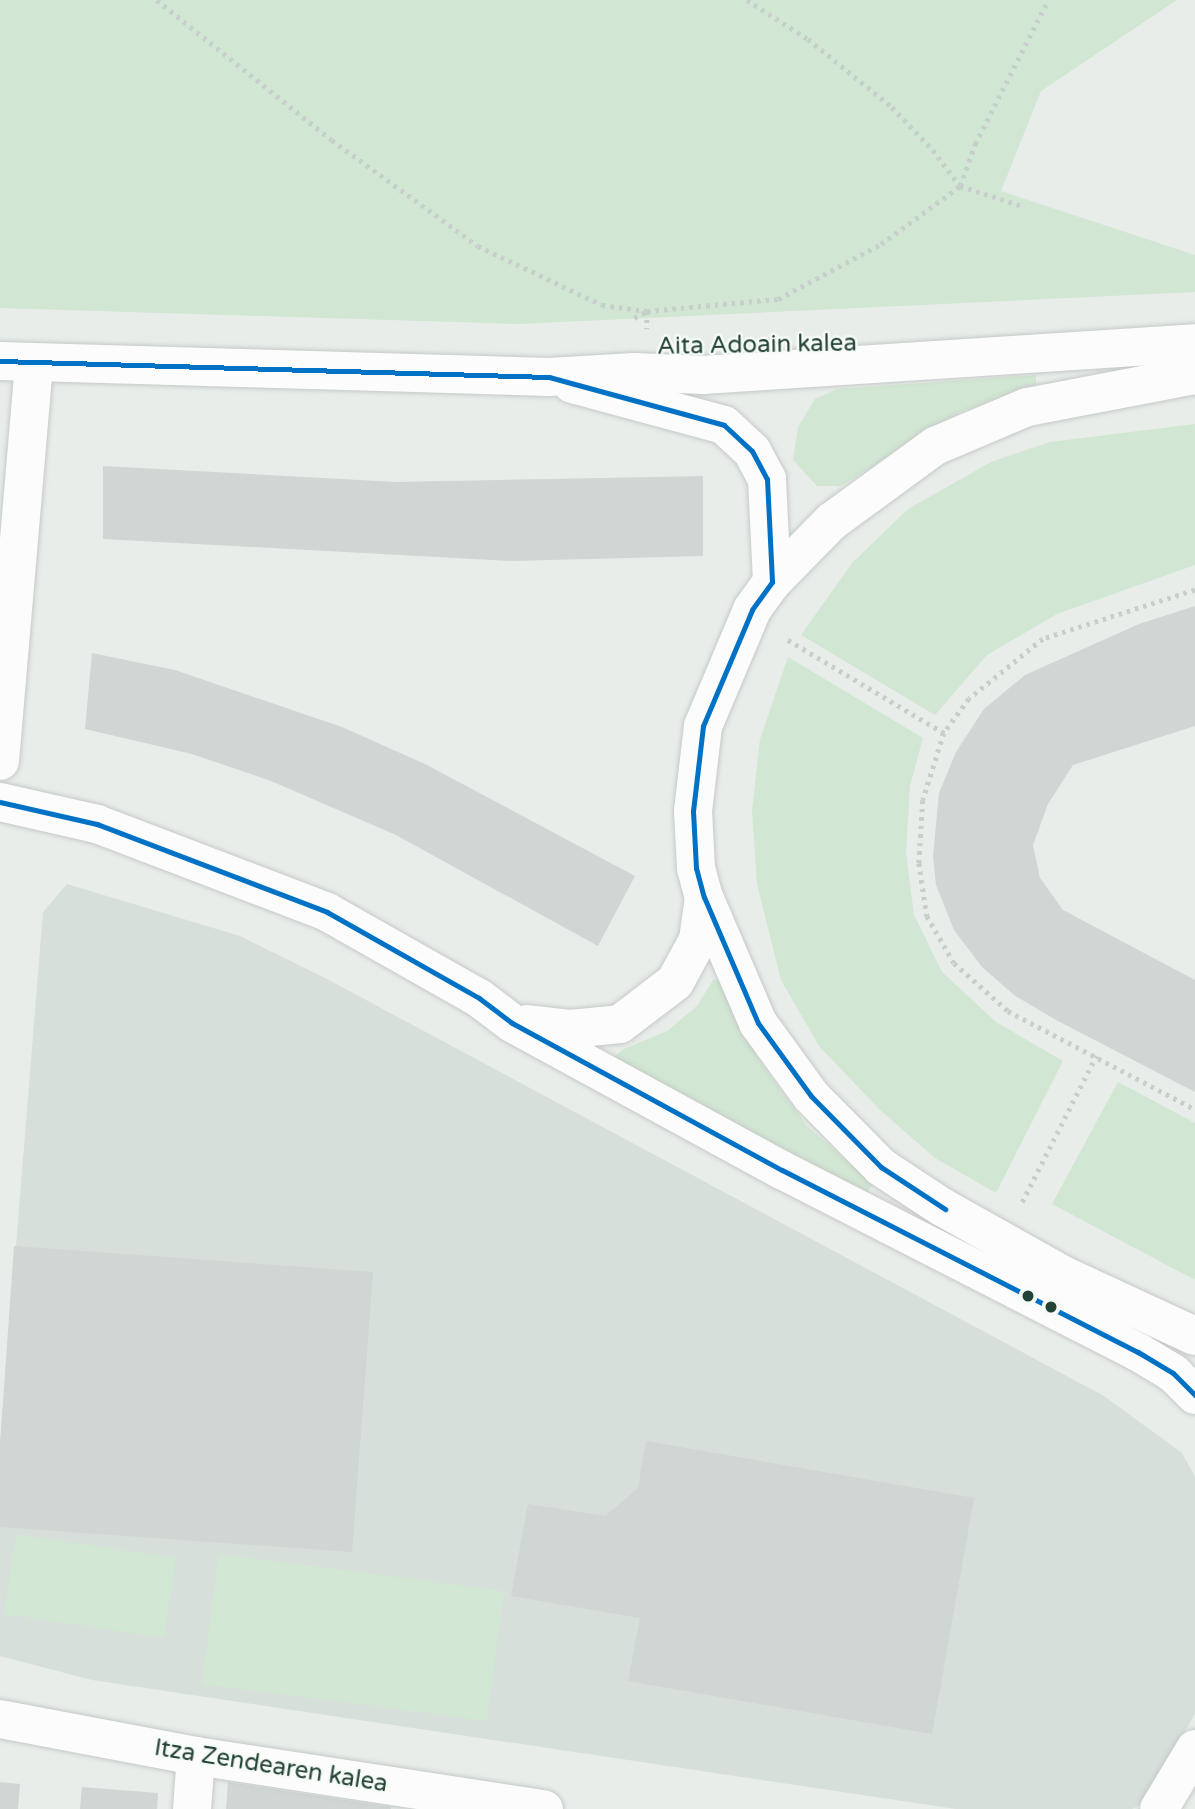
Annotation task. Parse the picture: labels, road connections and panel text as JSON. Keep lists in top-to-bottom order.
{
  "streets": {
    "street": ["Aita Adoain kalea", "Itza Zendearen kalea"]
  }
}
